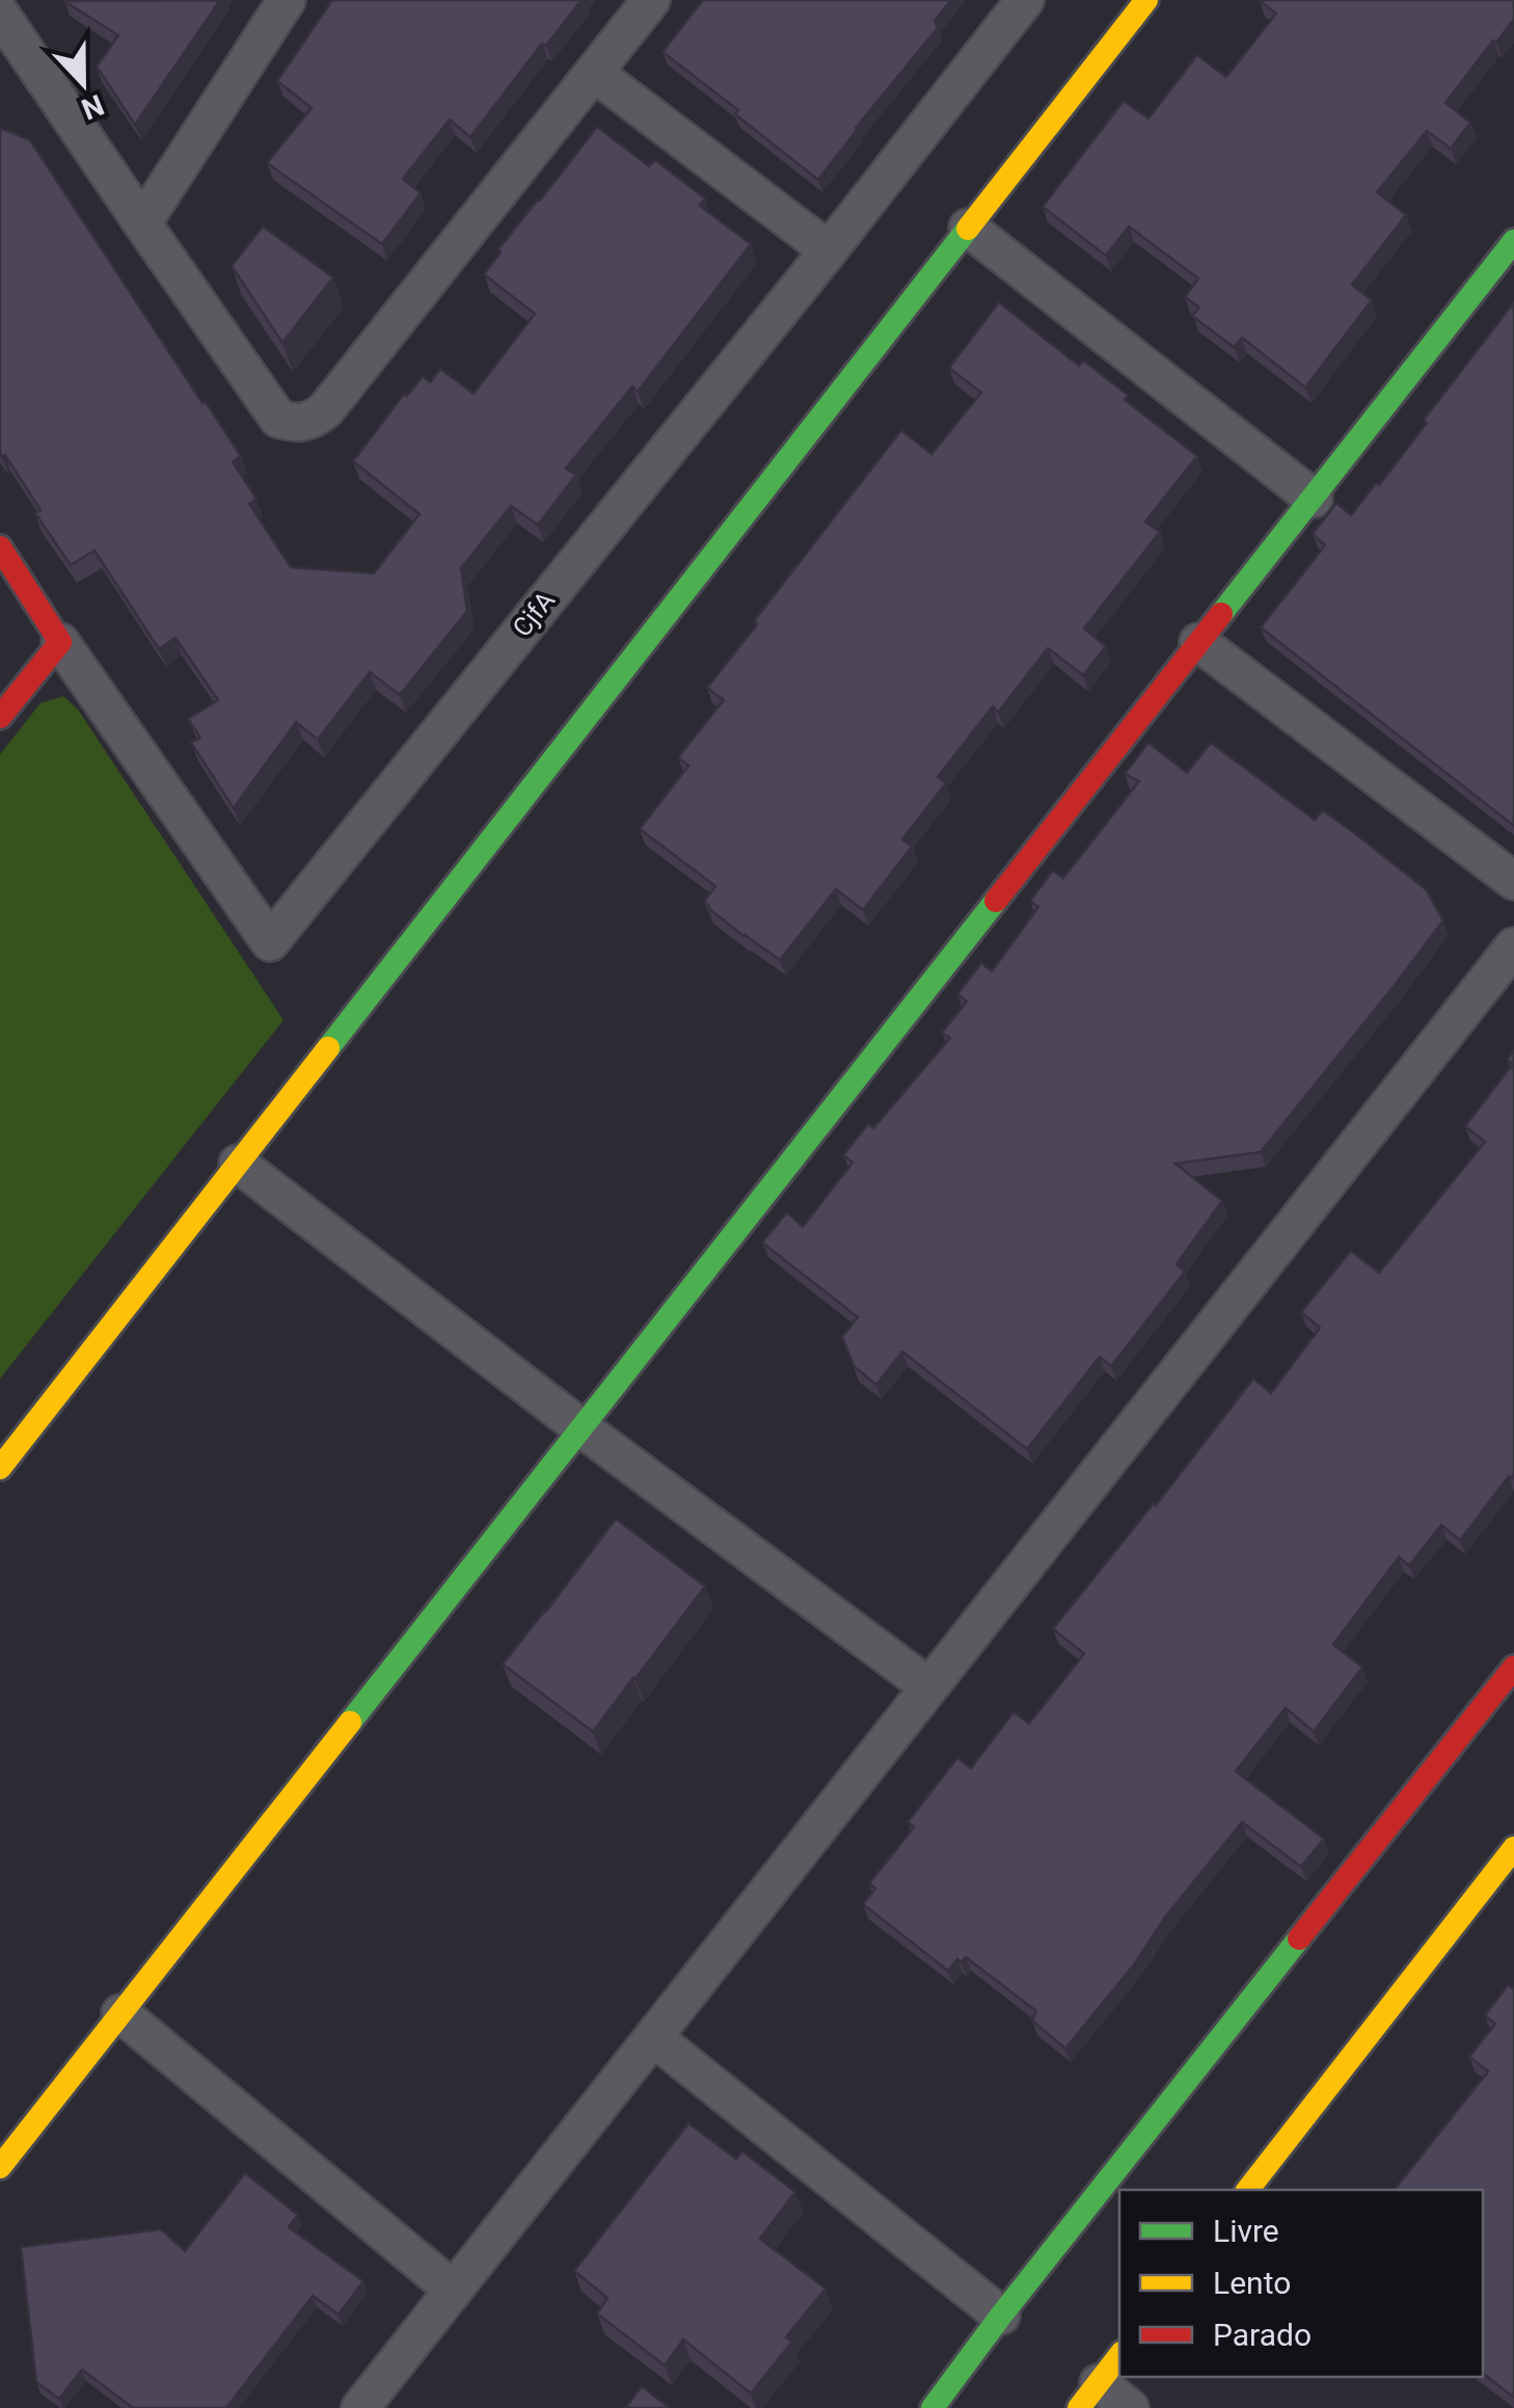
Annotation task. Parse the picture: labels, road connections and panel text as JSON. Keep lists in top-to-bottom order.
{
  "streets": {
    "street": ["CjfA"]
  },
  "legend": ["Livre", "Lento", "Parado"],
  "north": "bottom"
}
